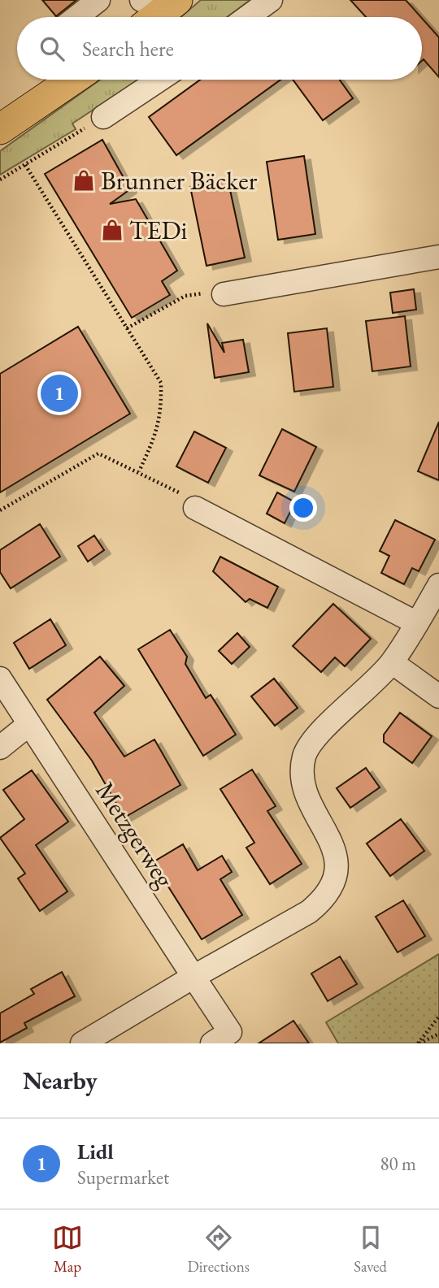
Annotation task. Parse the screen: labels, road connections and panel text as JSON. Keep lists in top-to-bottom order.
{
  "streets": {
    "street": ["Metzgerweg"]
  },
  "places": {
    "shop": ["Brunner Bäcker", "TEDi"]
  },
  "page": {
    "search": "Search here",
    "pins": "1",
    "heading": "Nearby",
    "list": [
      {
        "mark": "1",
        "name": "Lidl",
        "note": "Supermarket",
        "value": "80 m"
      }
    ],
    "nav": ["Map", "Directions", "Saved"]
  }
}
